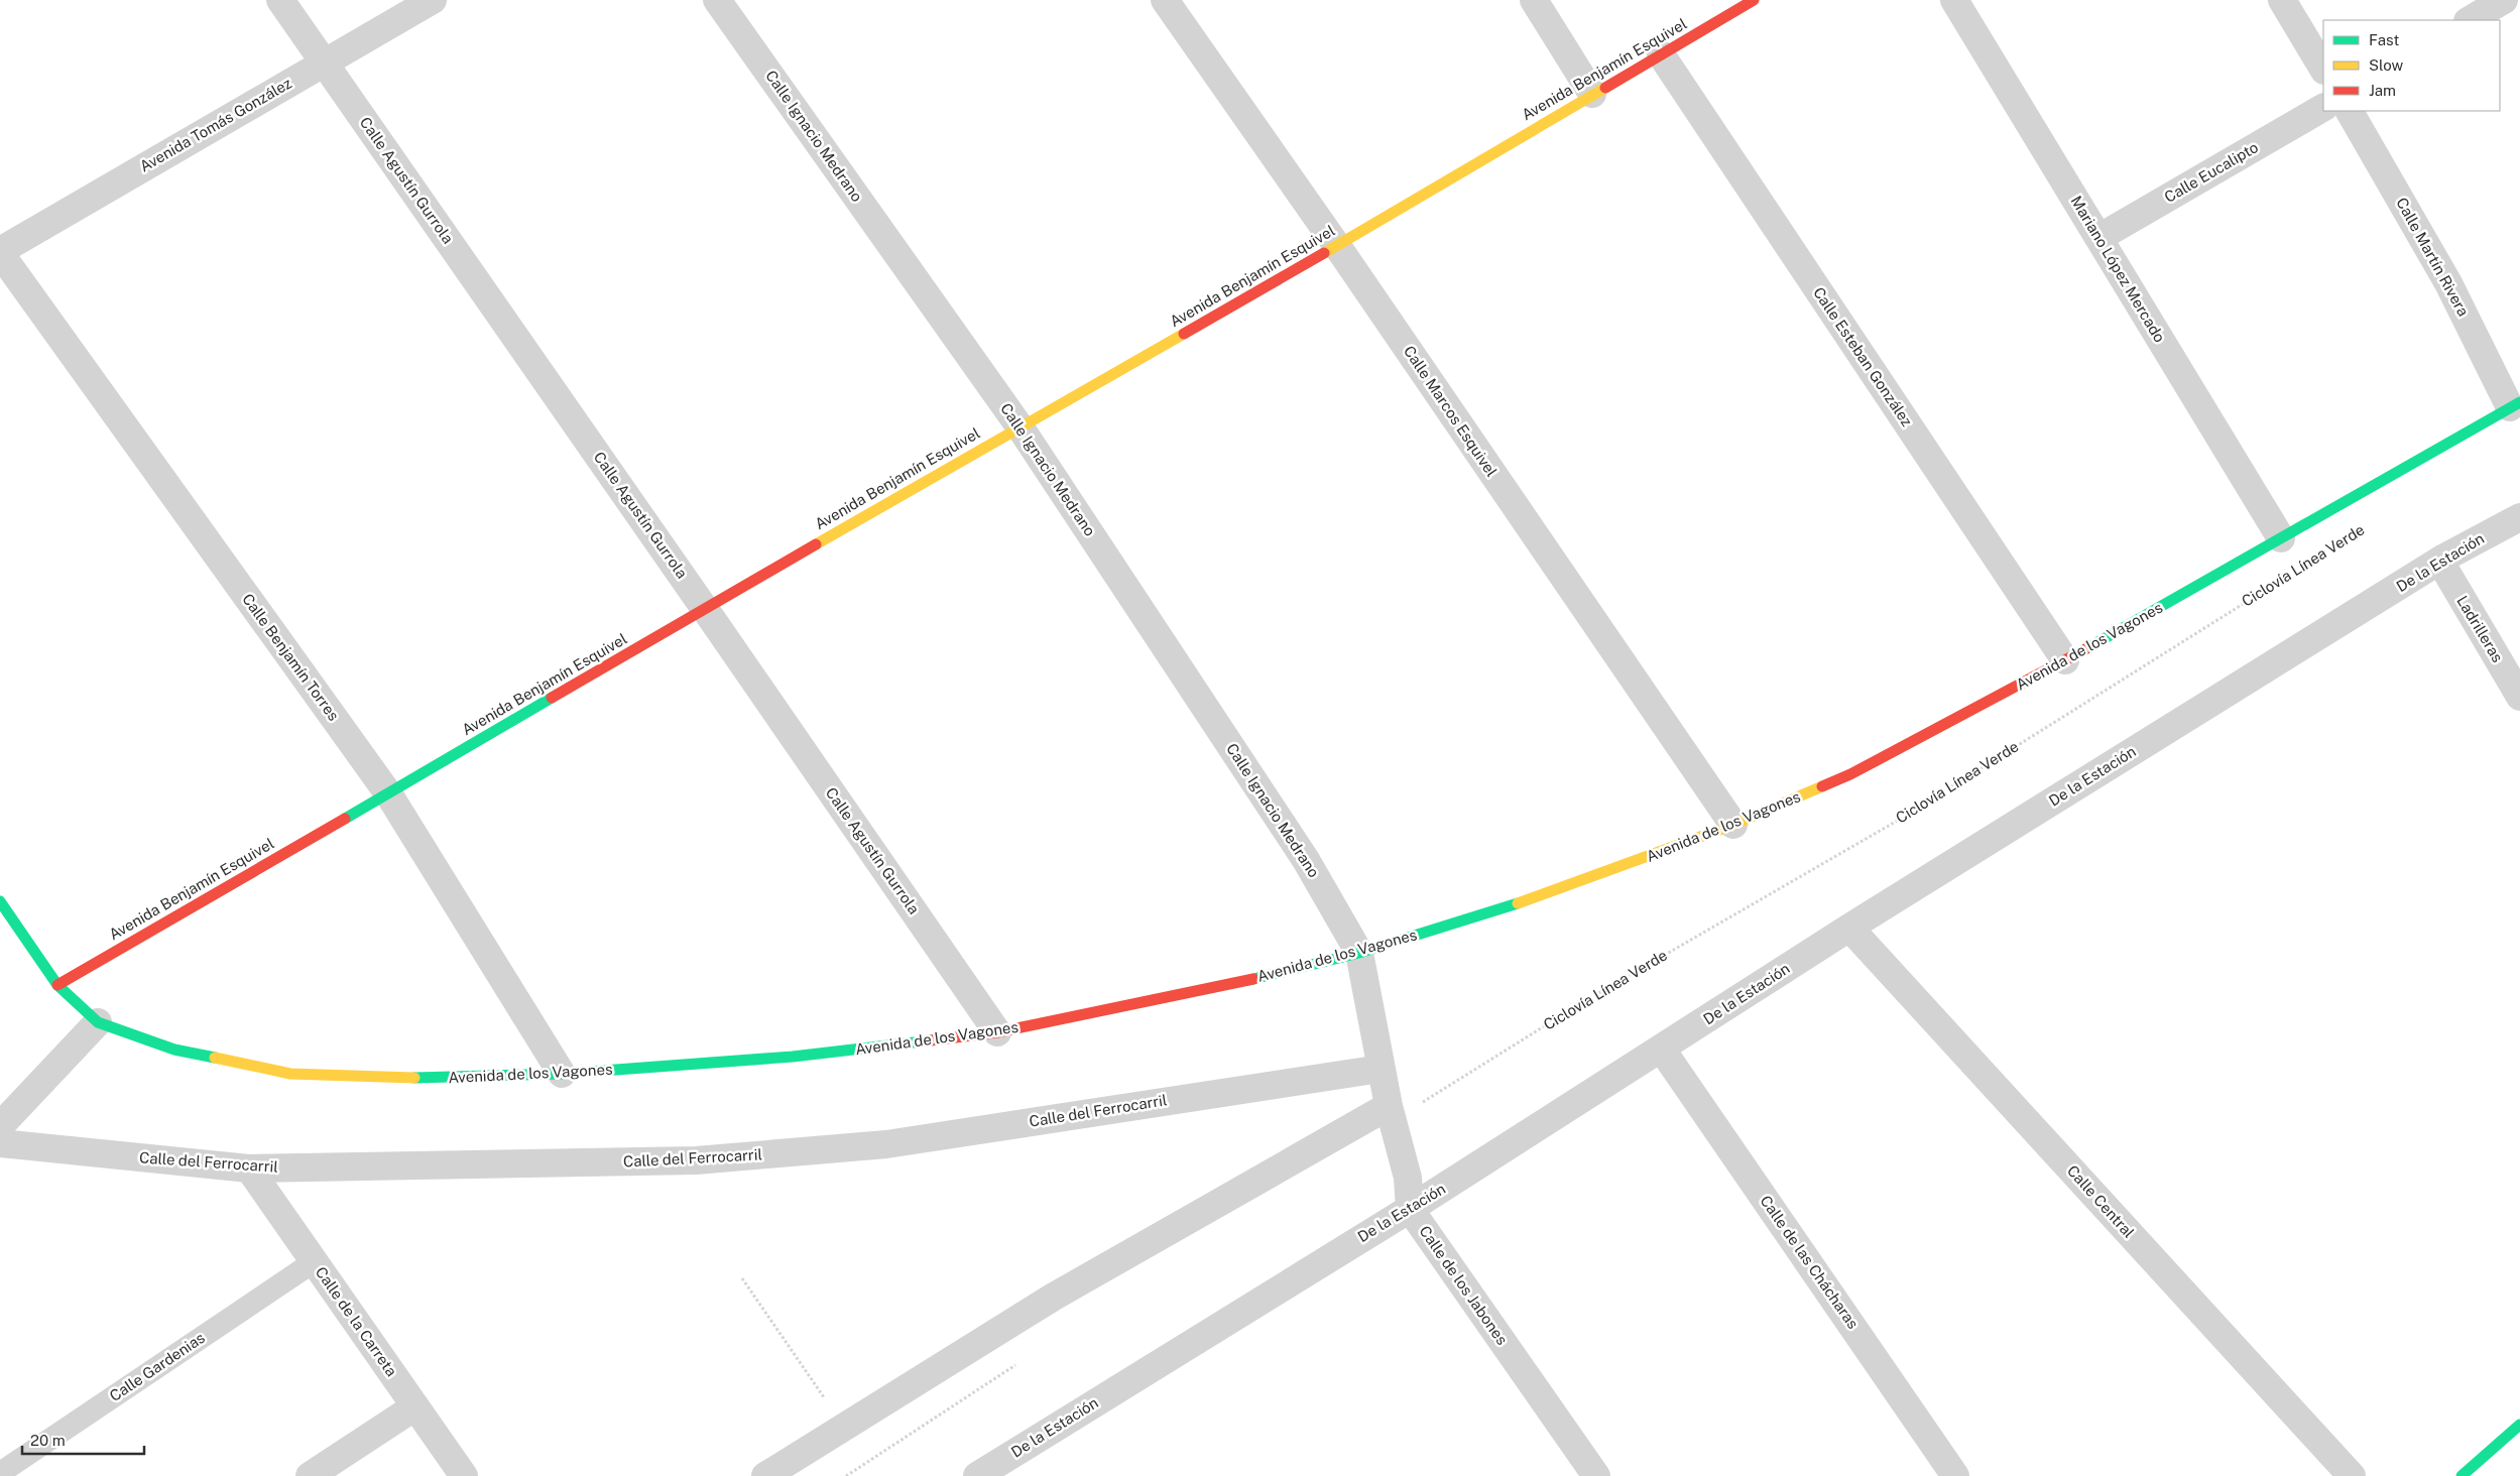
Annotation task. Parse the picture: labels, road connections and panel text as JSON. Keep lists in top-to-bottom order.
{
  "streets": {
    "street": [
      "Avenida Benjamín Esquivel",
      "Avenida Tomás González",
      "Calle Ignacio Medrano",
      "Calle Eucalipto",
      "Calle Agustín Gurrola",
      "Calle Martín Rivera",
      "Mariano López Mercado",
      "Calle Esteban González",
      "Calle Marcos Esquivel",
      "De la Estación",
      "Ladrilleras",
      "Avenida de los Vagones",
      "Calle Benjamín Torres",
      "Calle del Ferrocarril",
      "Calle Central",
      "Calle de las Chácharas",
      "Calle de los Jabones",
      "Calle de la Carreta"
    ],
    "lane": ["Calle Gardenias"],
    "path": ["Ciclovía Línea Verde"]
  },
  "crossings": [
    ["Avenida Benjamín Esquivel", "Calle Ignacio Medrano"],
    ["Avenida Benjamín Esquivel", "Calle Agustín Gurrola"],
    ["Avenida Benjamín Esquivel", "Calle Esteban González"],
    ["Avenida Benjamín Esquivel", "Calle Marcos Esquivel"],
    ["Avenida Benjamín Esquivel", "Avenida de los Vagones"],
    ["Avenida Benjamín Esquivel", "Calle Benjamín Torres"],
    ["Avenida Tomás González", "Calle Agustín Gurrola"],
    ["Avenida Tomás González", "Calle Benjamín Torres"],
    ["Calle Ignacio Medrano", "Avenida de los Vagones"],
    ["Calle Ignacio Medrano", "Calle de los Jabones"],
    ["Calle Eucalipto", "Mariano López Mercado"],
    ["Calle Agustín Gurrola", "Avenida de los Vagones"],
    ["Calle Martín Rivera", "Avenida de los Vagones"],
    ["Mariano López Mercado", "Avenida de los Vagones"],
    ["Calle Esteban González", "Avenida de los Vagones"],
    ["Calle Marcos Esquivel", "Avenida de los Vagones"],
    ["De la Estación", "Ladrilleras"],
    ["De la Estación", "Calle Central"],
    ["De la Estación", "Calle de las Chácharas"],
    ["De la Estación", "Calle de los Jabones"],
    ["Ciclovía Línea Verde", "Calle de los Jabones"],
    ["Avenida de los Vagones", "Calle Benjamín Torres"],
    ["Avenida de los Vagones", "Calle de los Jabones"],
    ["Calle del Ferrocarril", "Calle de los Jabones"],
    ["Calle del Ferrocarril", "Calle de la Carreta"],
    ["Calle de la Carreta", "Calle Gardenias"]
  ],
  "legend": ["Fast", "Slow", "Jam"],
  "scale_bar": "20 m"
}
